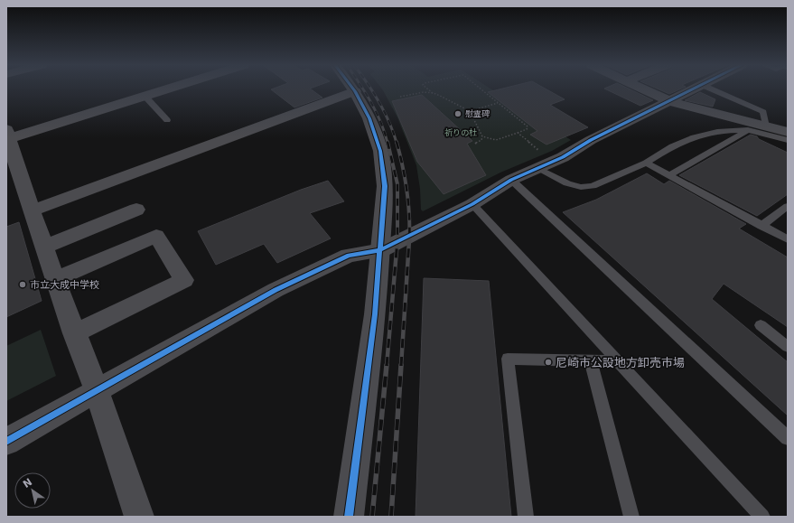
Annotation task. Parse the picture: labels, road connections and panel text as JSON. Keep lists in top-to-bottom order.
{
  "parks": ["祈りの杜"],
  "places": ["慰霊碑", "市立大成中学校", "尼崎市公設地方卸売市場"],
  "north": "top left"
}
